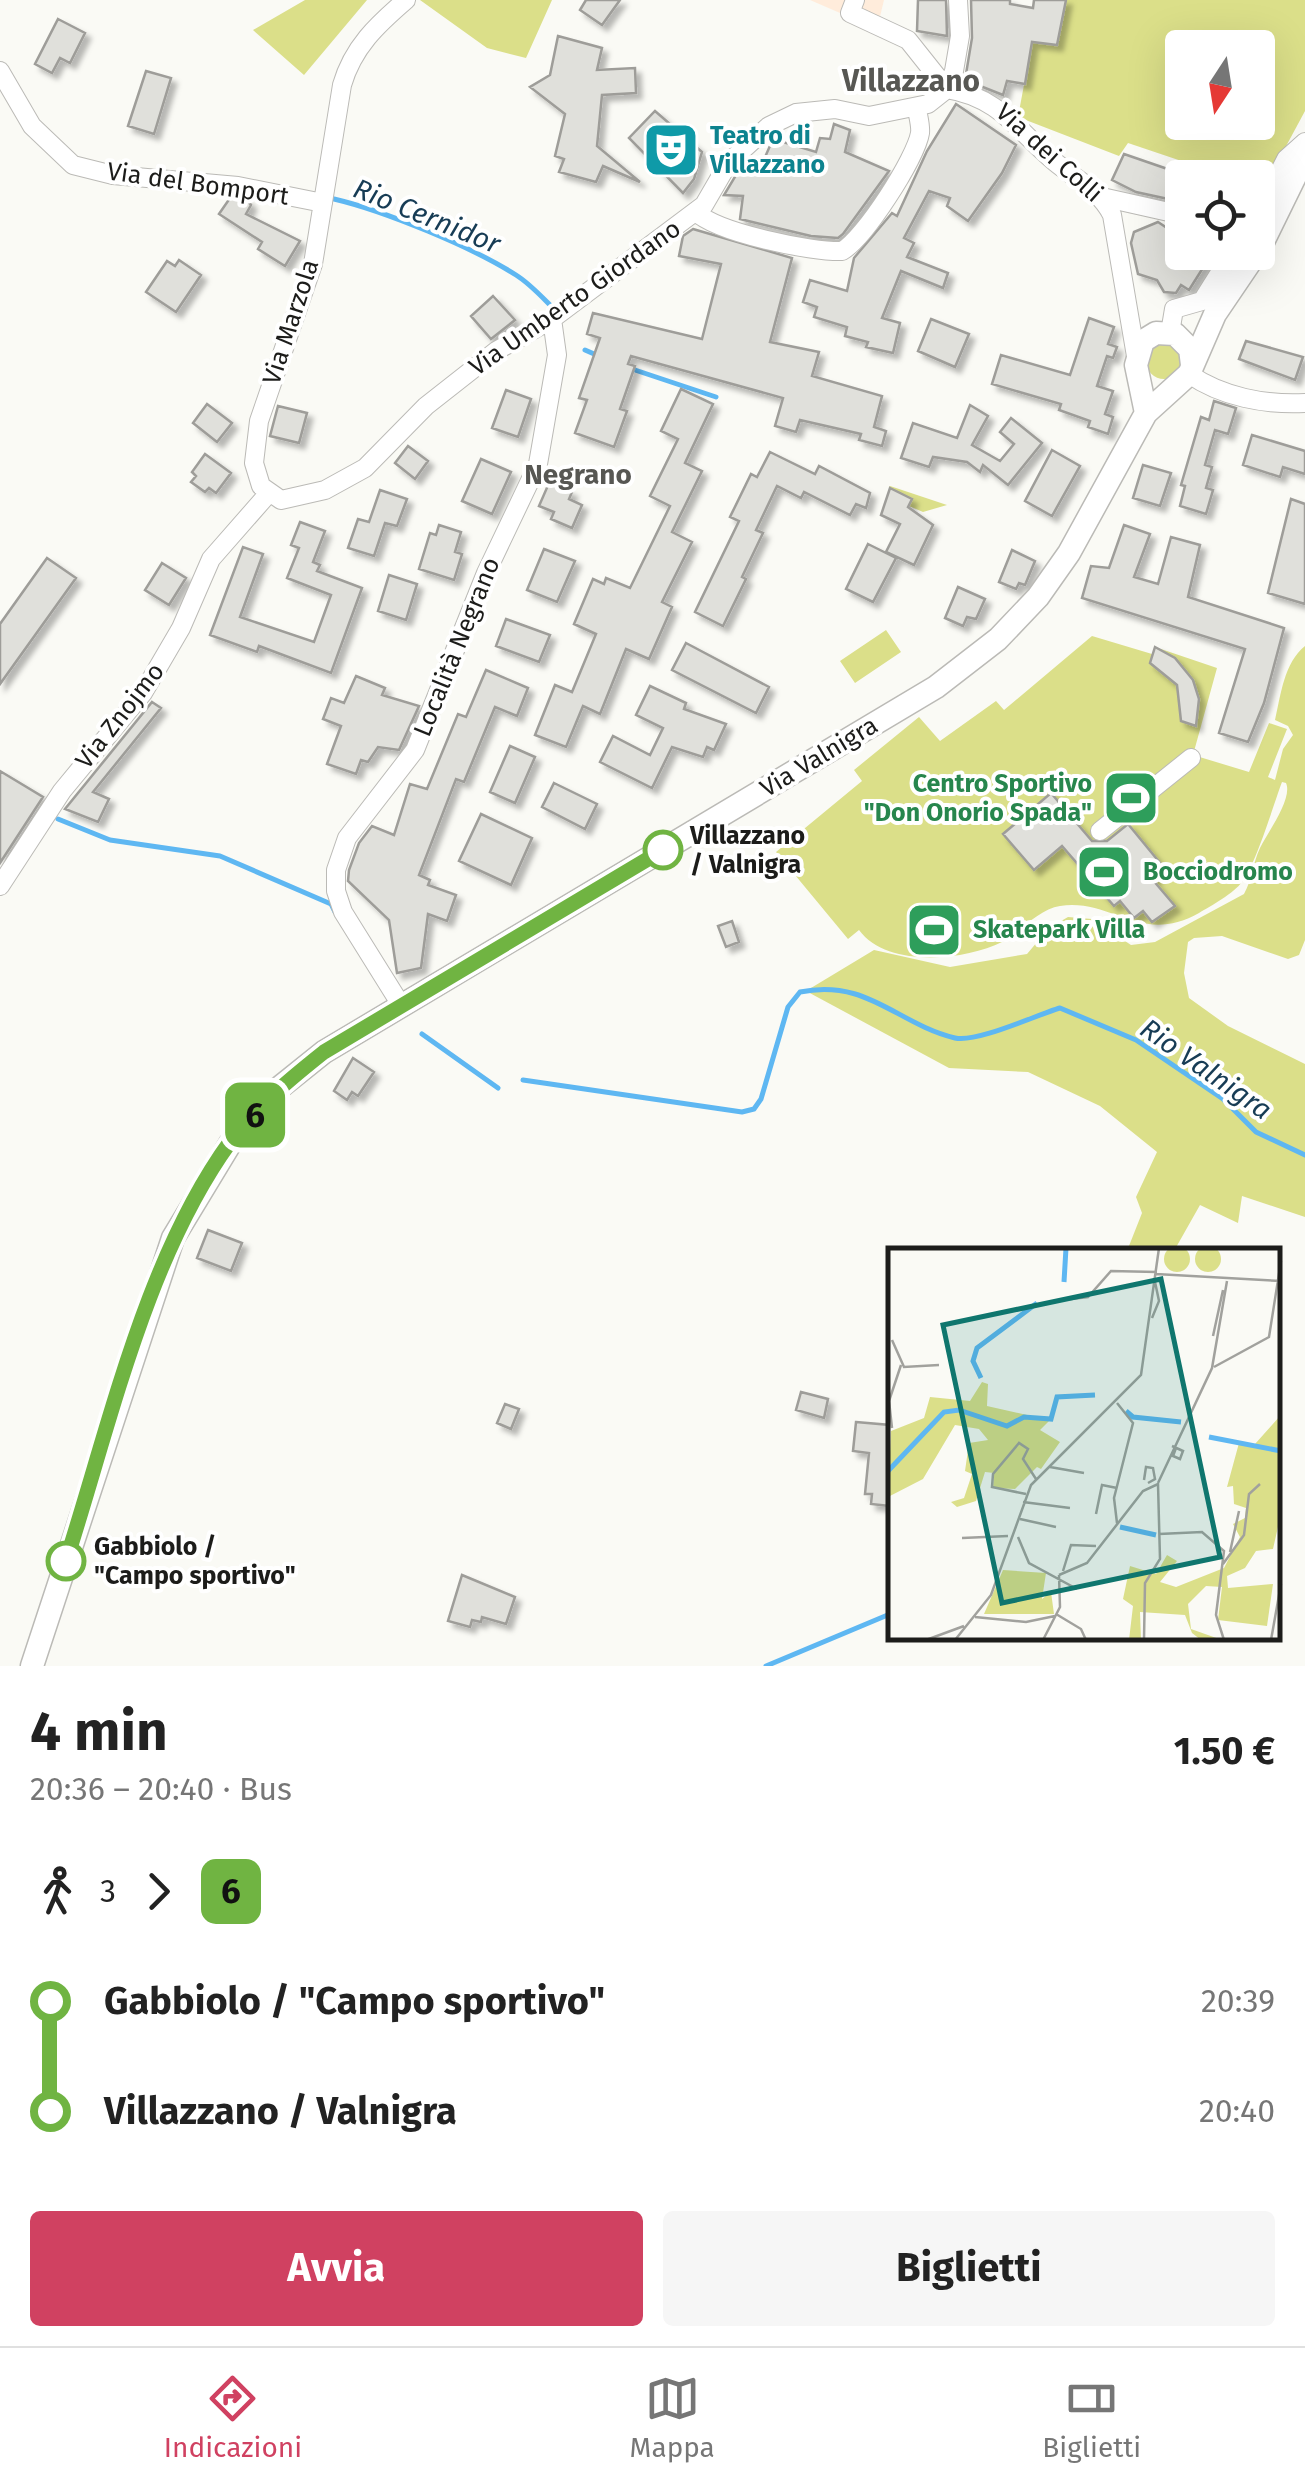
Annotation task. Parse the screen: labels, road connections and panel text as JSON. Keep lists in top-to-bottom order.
{
  "streets": {
    "main road": ["Via Valnigra"],
    "street": [
      "Via dei Colli",
      "Via del Bomport",
      "Via Umberto Giordano",
      "Via Marzola",
      "Località Negrano",
      "Via Znojmo"
    ]
  },
  "crossings": [
    ["Via dei Colli", "Via Valnigra"],
    ["Via del Bomport", "Via Marzola"],
    ["Via Umberto Giordano", "Via Marzola"],
    ["Via Umberto Giordano", "Località Negrano"],
    ["Via Umberto Giordano", "Via Znojmo"],
    ["Via Marzola", "Via Znojmo"],
    ["Località Negrano", "Via Valnigra"]
  ],
  "districts": ["Villazzano", "Negrano"],
  "water": ["Rio Cernidor", "Rio Valnigra"],
  "places": {
    "theatre": ["Teatro di Villazzano"],
    "sports": ["Centro Sportivo \"Don Onorio Spada\"", "Bocciodromo", "Skatepark Villa"],
    "other": ["Villazzano / Valnigra", "Gabbiolo / \"Campo sportivo\""]
  },
  "lines": ["bus line 6"],
  "north": "bottom",
  "page": {
    "on_map": "6",
    "heading": ["4 min", "20:36 – 20:40 · Bus", "1.50 €"],
    "legs": ["3", "6"],
    "list": [
      {
        "name": "Gabbiolo / \"Campo sportivo\"",
        "value": "20:39"
      },
      {
        "name": "Villazzano / Valnigra",
        "value": "20:40"
      }
    ],
    "buttons": ["Avvia", "Biglietti"],
    "tabs": ["Indicazioni", "Mappa", "Biglietti"]
  }
}
